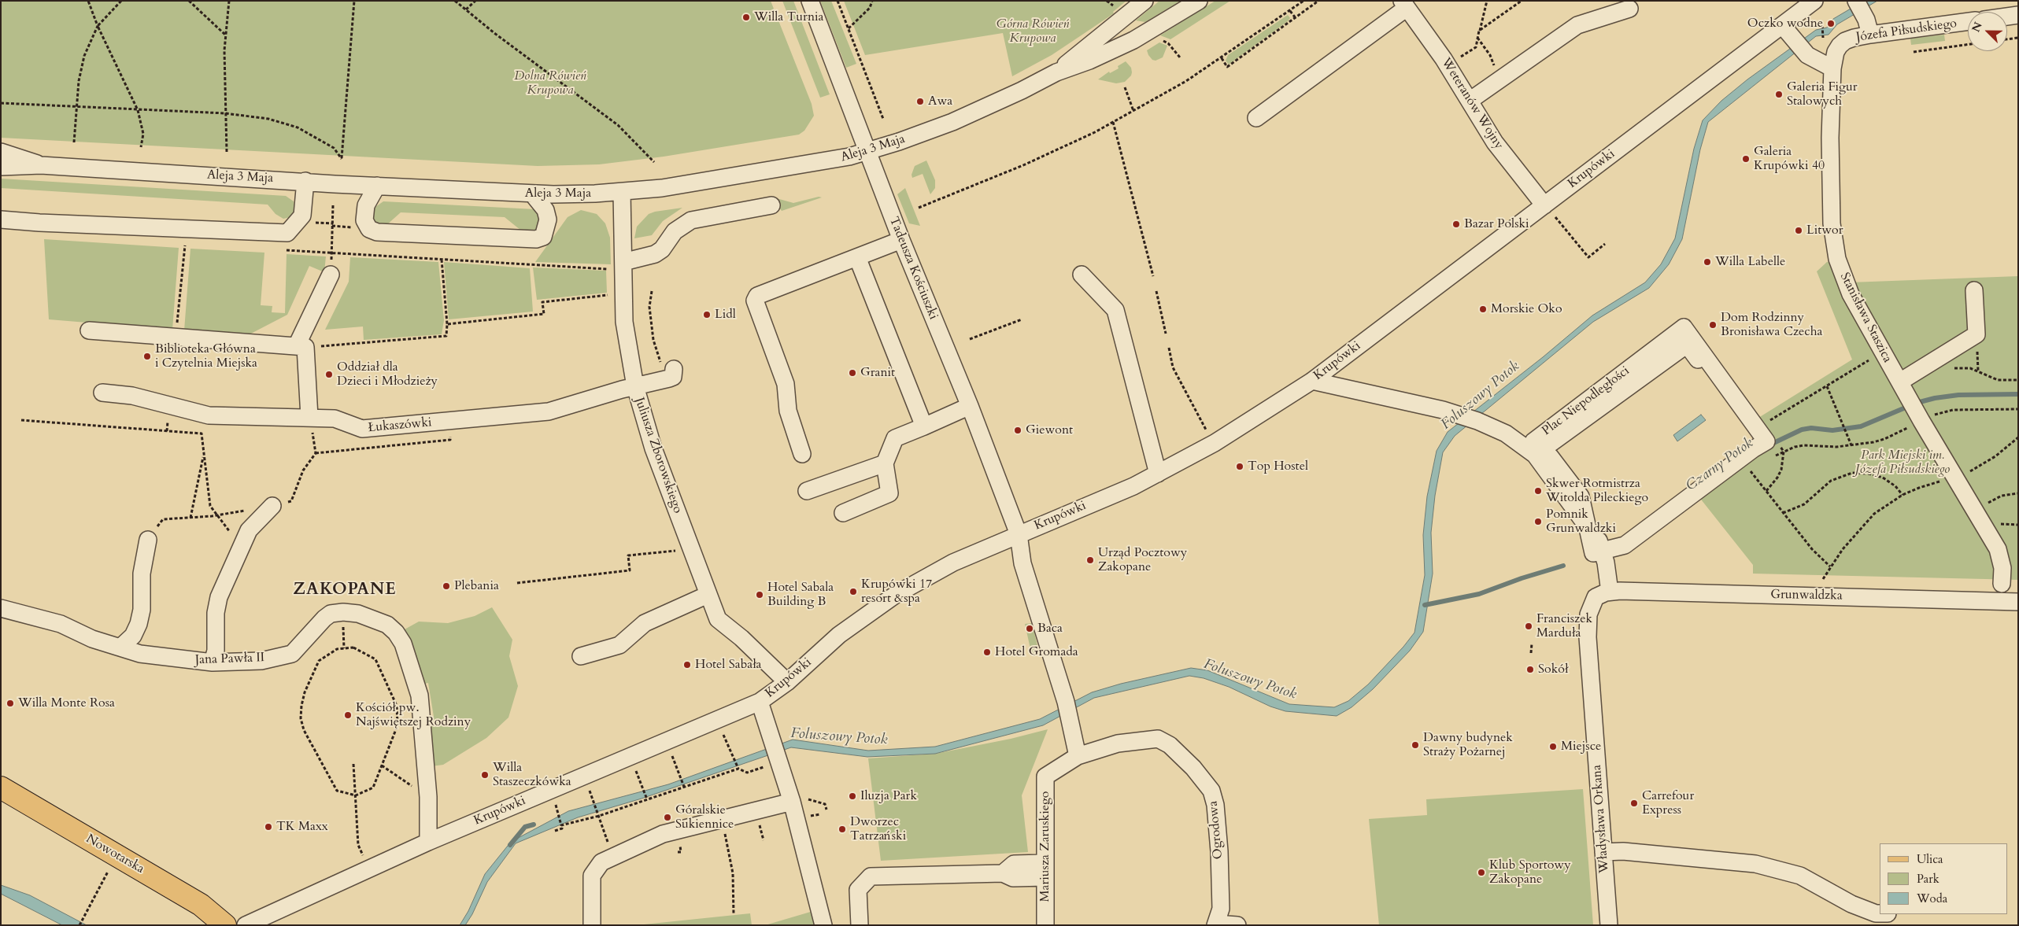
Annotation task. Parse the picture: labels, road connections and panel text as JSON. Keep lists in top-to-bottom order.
{
  "streets": {
    "main road": ["Nowotarska"],
    "street": [
      "Józefa Piłsudskiego",
      "Weteranów Wojny",
      "Aleja 3 Maja",
      "Krupówki",
      "Tadeusza Kościuszki",
      "Stanisława Staszica",
      "Plac Niepodległości",
      "Łukaszówki",
      "Juliusza Zborowskiego",
      "Grunwaldzka",
      "Jana Pawła II",
      "Władysława Orkana",
      "Ogrodowa",
      "Mariusza Zaruskiego"
    ]
  },
  "crossings": [
    ["Józefa Piłsudskiego", "Stanisława Staszica"],
    ["Weteranów Wojny", "Krupówki"],
    ["Aleja 3 Maja", "Tadeusza Kościuszki"],
    ["Aleja 3 Maja", "Juliusza Zborowskiego"],
    ["Krupówki", "Tadeusza Kościuszki"],
    ["Krupówki", "Juliusza Zborowskiego"],
    ["Krupówki", "Jana Pawła II"],
    ["Łukaszówki", "Juliusza Zborowskiego"],
    ["Grunwaldzka", "Władysława Orkana"],
    ["Ogrodowa", "Mariusza Zaruskiego"]
  ],
  "districts": ["ZAKOPANE"],
  "water": ["Foluszowy Potok", "Czarny Potok"],
  "parks": ["Górna Rówień Krupowa", "Dolna Rówień Krupowa", "Park Miejski im. Józefa Piłsudskiego"],
  "places": [
    "Willa Turnia",
    "Oczko wodne",
    "Galeria Figur Stalowych",
    "Awa",
    "Galeria Krupówki 40",
    "Bazar Polski",
    "Litwor",
    "Willa Labelle",
    "Morskie Oko",
    "Lidl",
    "Dom Rodzinny Bronisława Czecha",
    "Biblioteka Główna i Czytelnia Miejska",
    "Granit",
    "Oddział dla Dzieci i Młodzieży",
    "Giewont",
    "Top Hostel",
    "Skwer Rotmistrza Witolda Pileckiego",
    "Pomnik Grunwaldzki",
    "Urząd Pocztowy Zakopane",
    "Plebania",
    "Krupówki 17 resort &spa",
    "Hotel Sabala Building B",
    "Franciszek Marduła",
    "Baca",
    "Hotel Gromada",
    "Hotel Sabała",
    "Sokół",
    "Willa Monte Rosa",
    "Kościół pw. Najświętszej Rodziny",
    "Dawny budynek Straży Pożarnej",
    "Miejsce",
    "Willa Staszeczkówka",
    "Iluzja Park",
    "Carrefour Express",
    "Góralskie Sukiennice",
    "TK Maxx",
    "Dworzec Tatrzański",
    "Klub Sportowy Zakopane"
  ],
  "legend": ["Ulica", "Park", "Woda"],
  "north": "top left"
}
